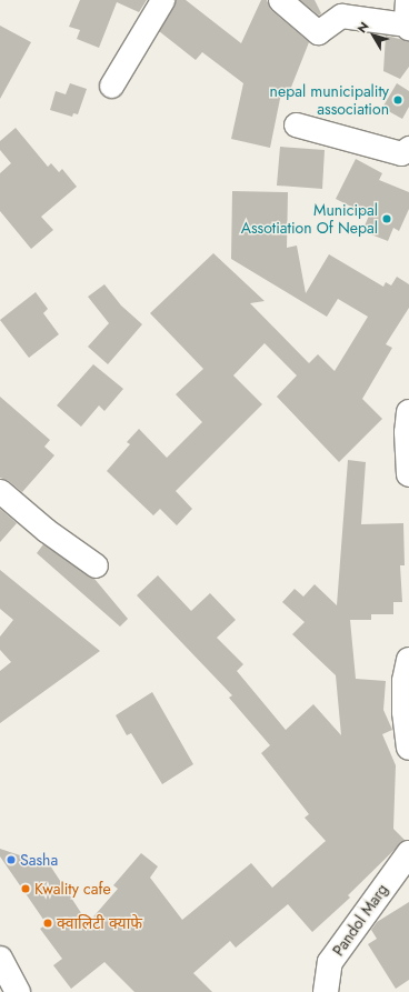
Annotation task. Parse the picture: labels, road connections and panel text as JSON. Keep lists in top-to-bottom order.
{
  "streets": {
    "street": ["Pandol Marg"]
  },
  "places": [
    "nepal municipality association",
    "Municipal Assotiation Of Nepal",
    "Sasha",
    "Kwality cafe",
    "क्वालिटी क्याफे"
  ],
  "north": "top left"
}
